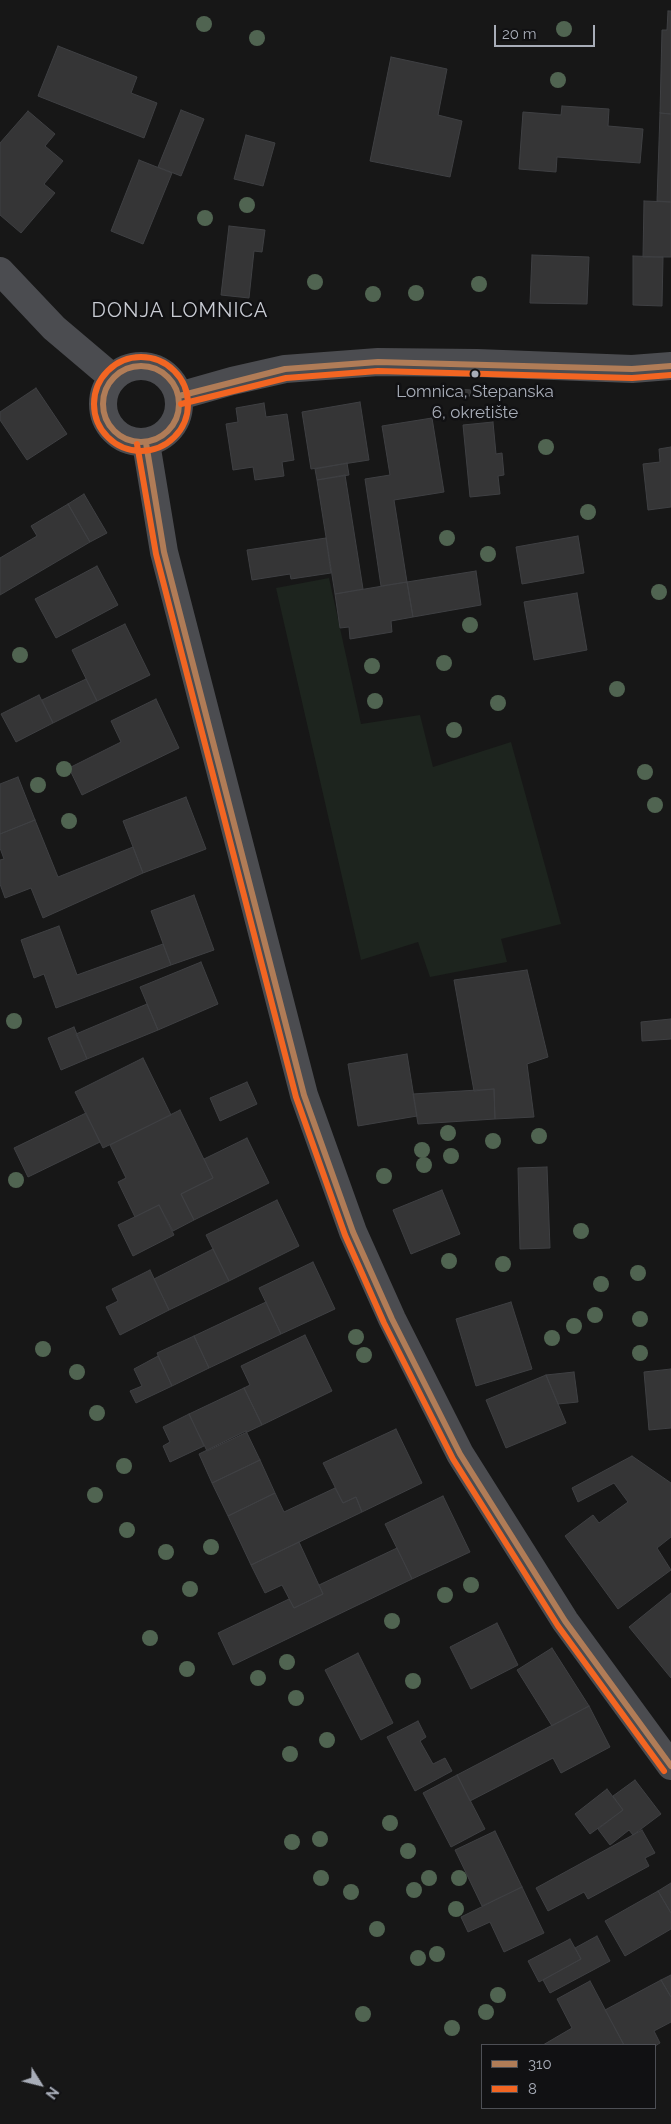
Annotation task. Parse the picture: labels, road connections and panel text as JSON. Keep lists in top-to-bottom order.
{
  "districts": ["DONJA LOMNICA"],
  "places": ["Lomnica, Stepanska 6, okretište"],
  "lines": ["transit line 8", "transit line 310"],
  "legend": ["310", "8"],
  "scale_bar": "20 m",
  "north": "bottom right"
}
